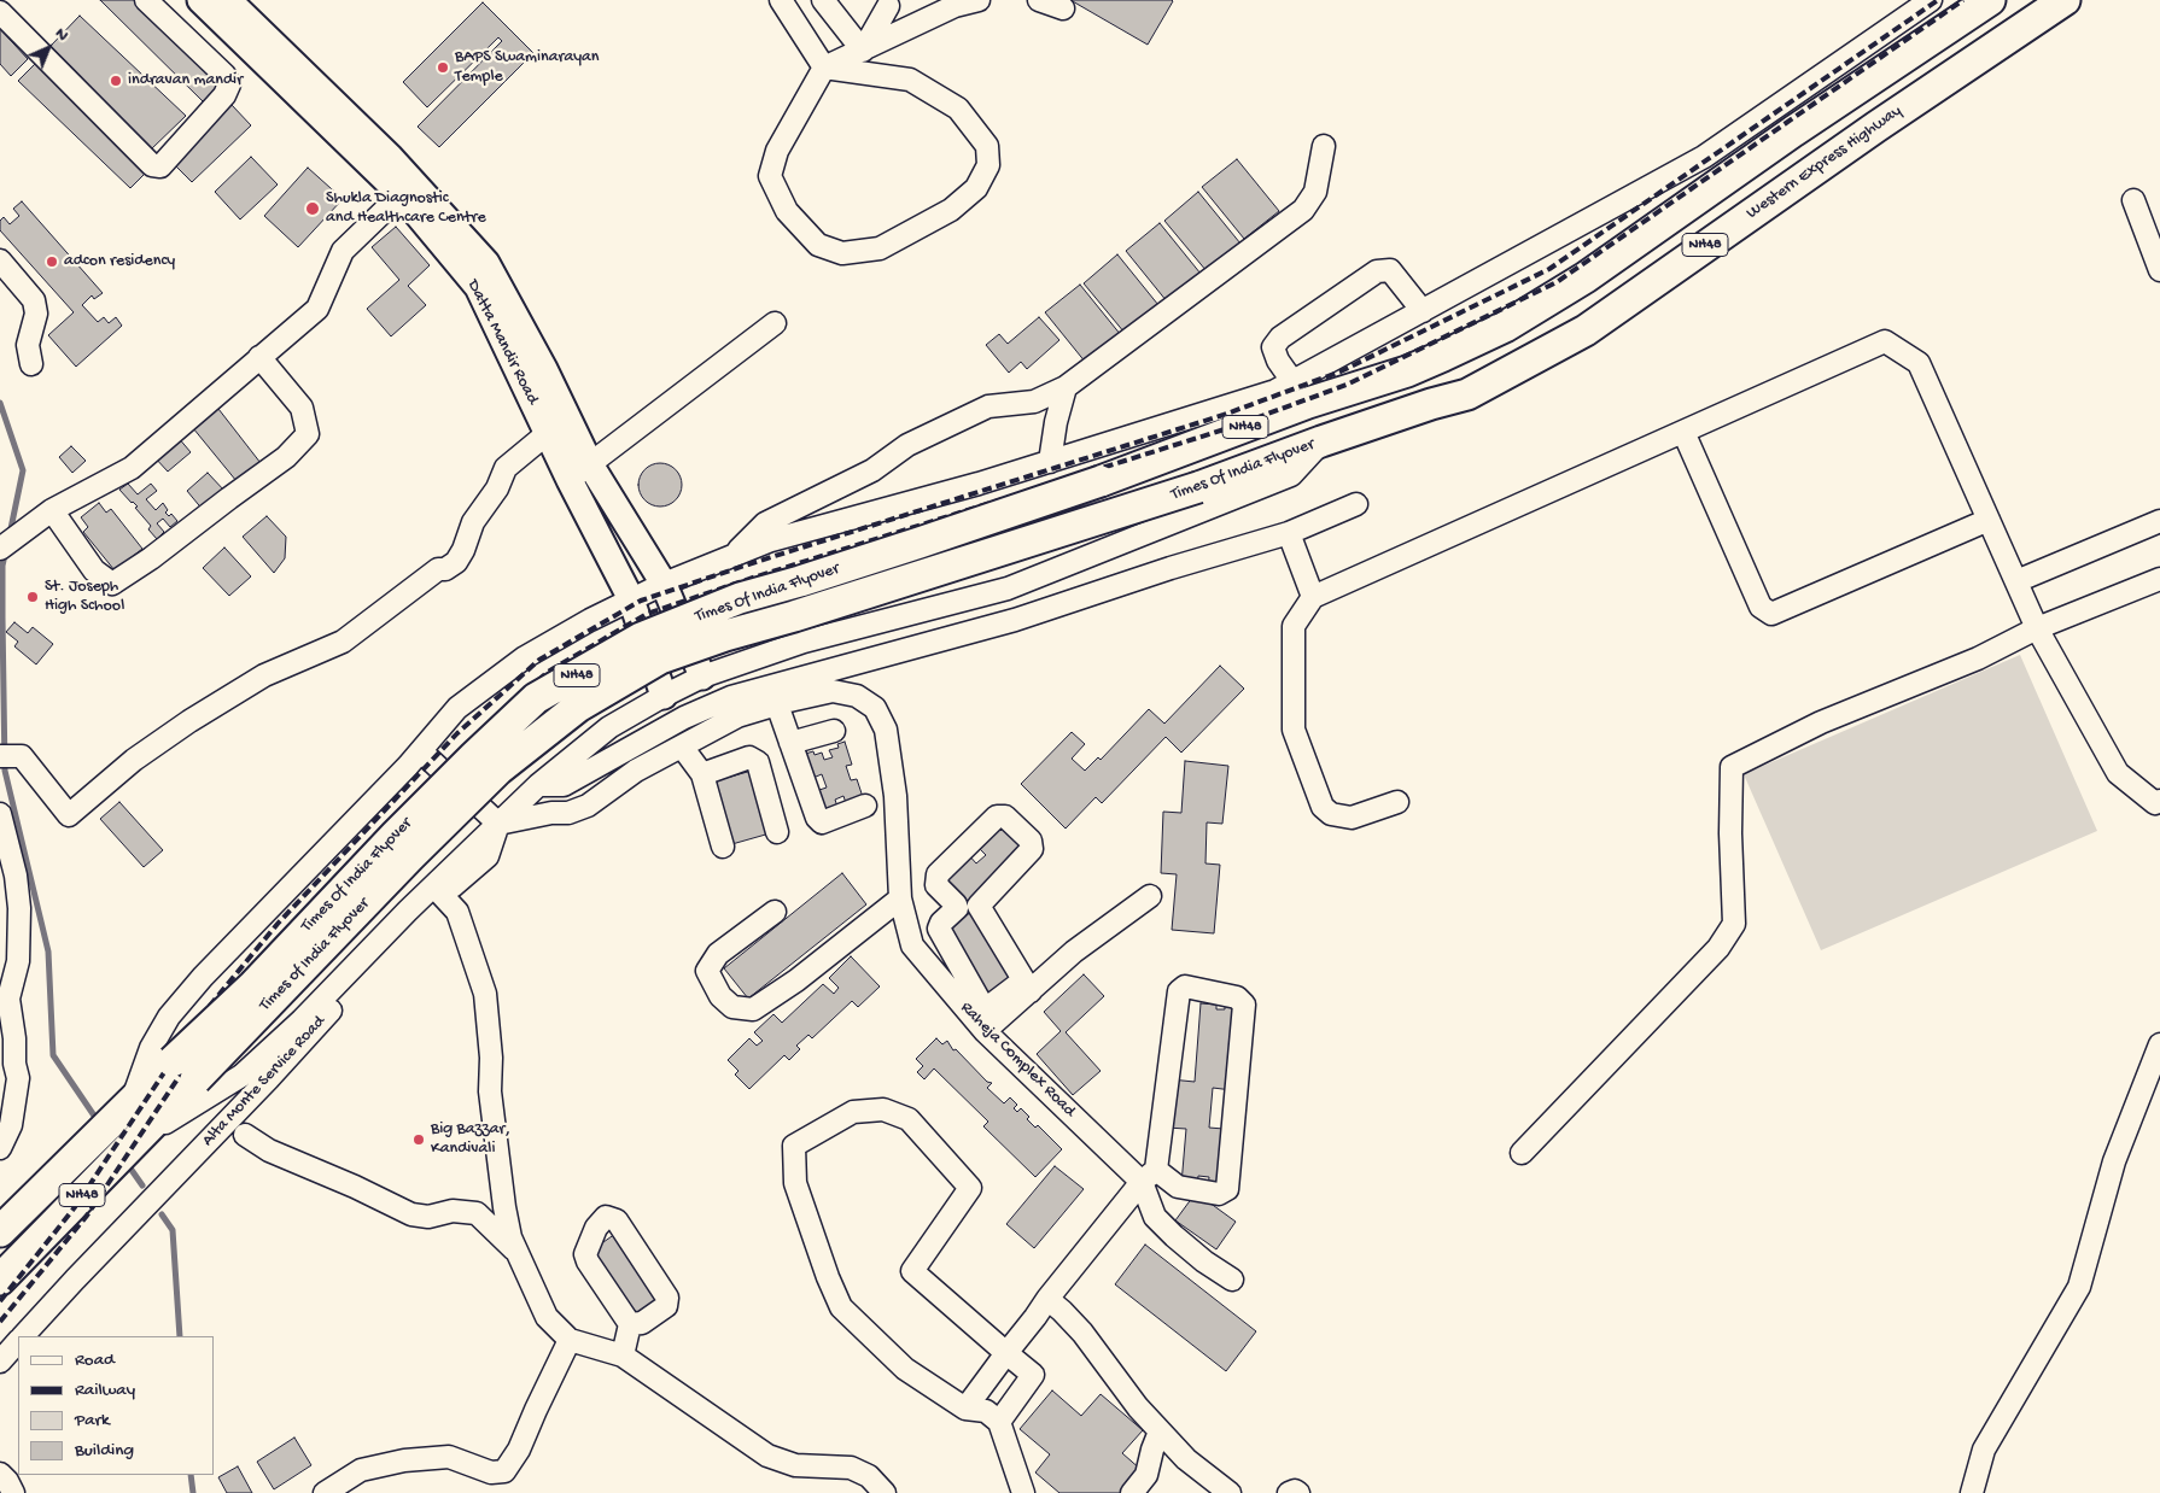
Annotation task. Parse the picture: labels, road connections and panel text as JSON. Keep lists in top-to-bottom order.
{
  "streets": {
    "highway": [
      "Western Express Highway",
      "NH48",
      "Times Of India Flyover",
      "Times of India Flyover"
    ],
    "main road": ["Datta Mandir Road"],
    "street": ["Raheja Complex Road", "Alta Monte Service Road"]
  },
  "crossings": [
    ["Western Express Highway", "Times Of India Flyover"],
    ["NH48", "Times Of India Flyover"],
    ["NH48", "Times of India Flyover"],
    ["Times Of India Flyover", "Times of India Flyover"],
    ["Raheja Complex Road", "Alta Monte Service Road"]
  ],
  "places": [
    "BAPS Swaminarayan Temple",
    "indravan mandir",
    "Shukla Diagnostic and Healthcare Centre",
    "adcon residency",
    "St. Joseph High School",
    "Big Bazzar, Kandivali"
  ],
  "legend": [
    "Road",
    "Railway",
    "Park",
    "Building"
  ],
  "north": "top right"
}
